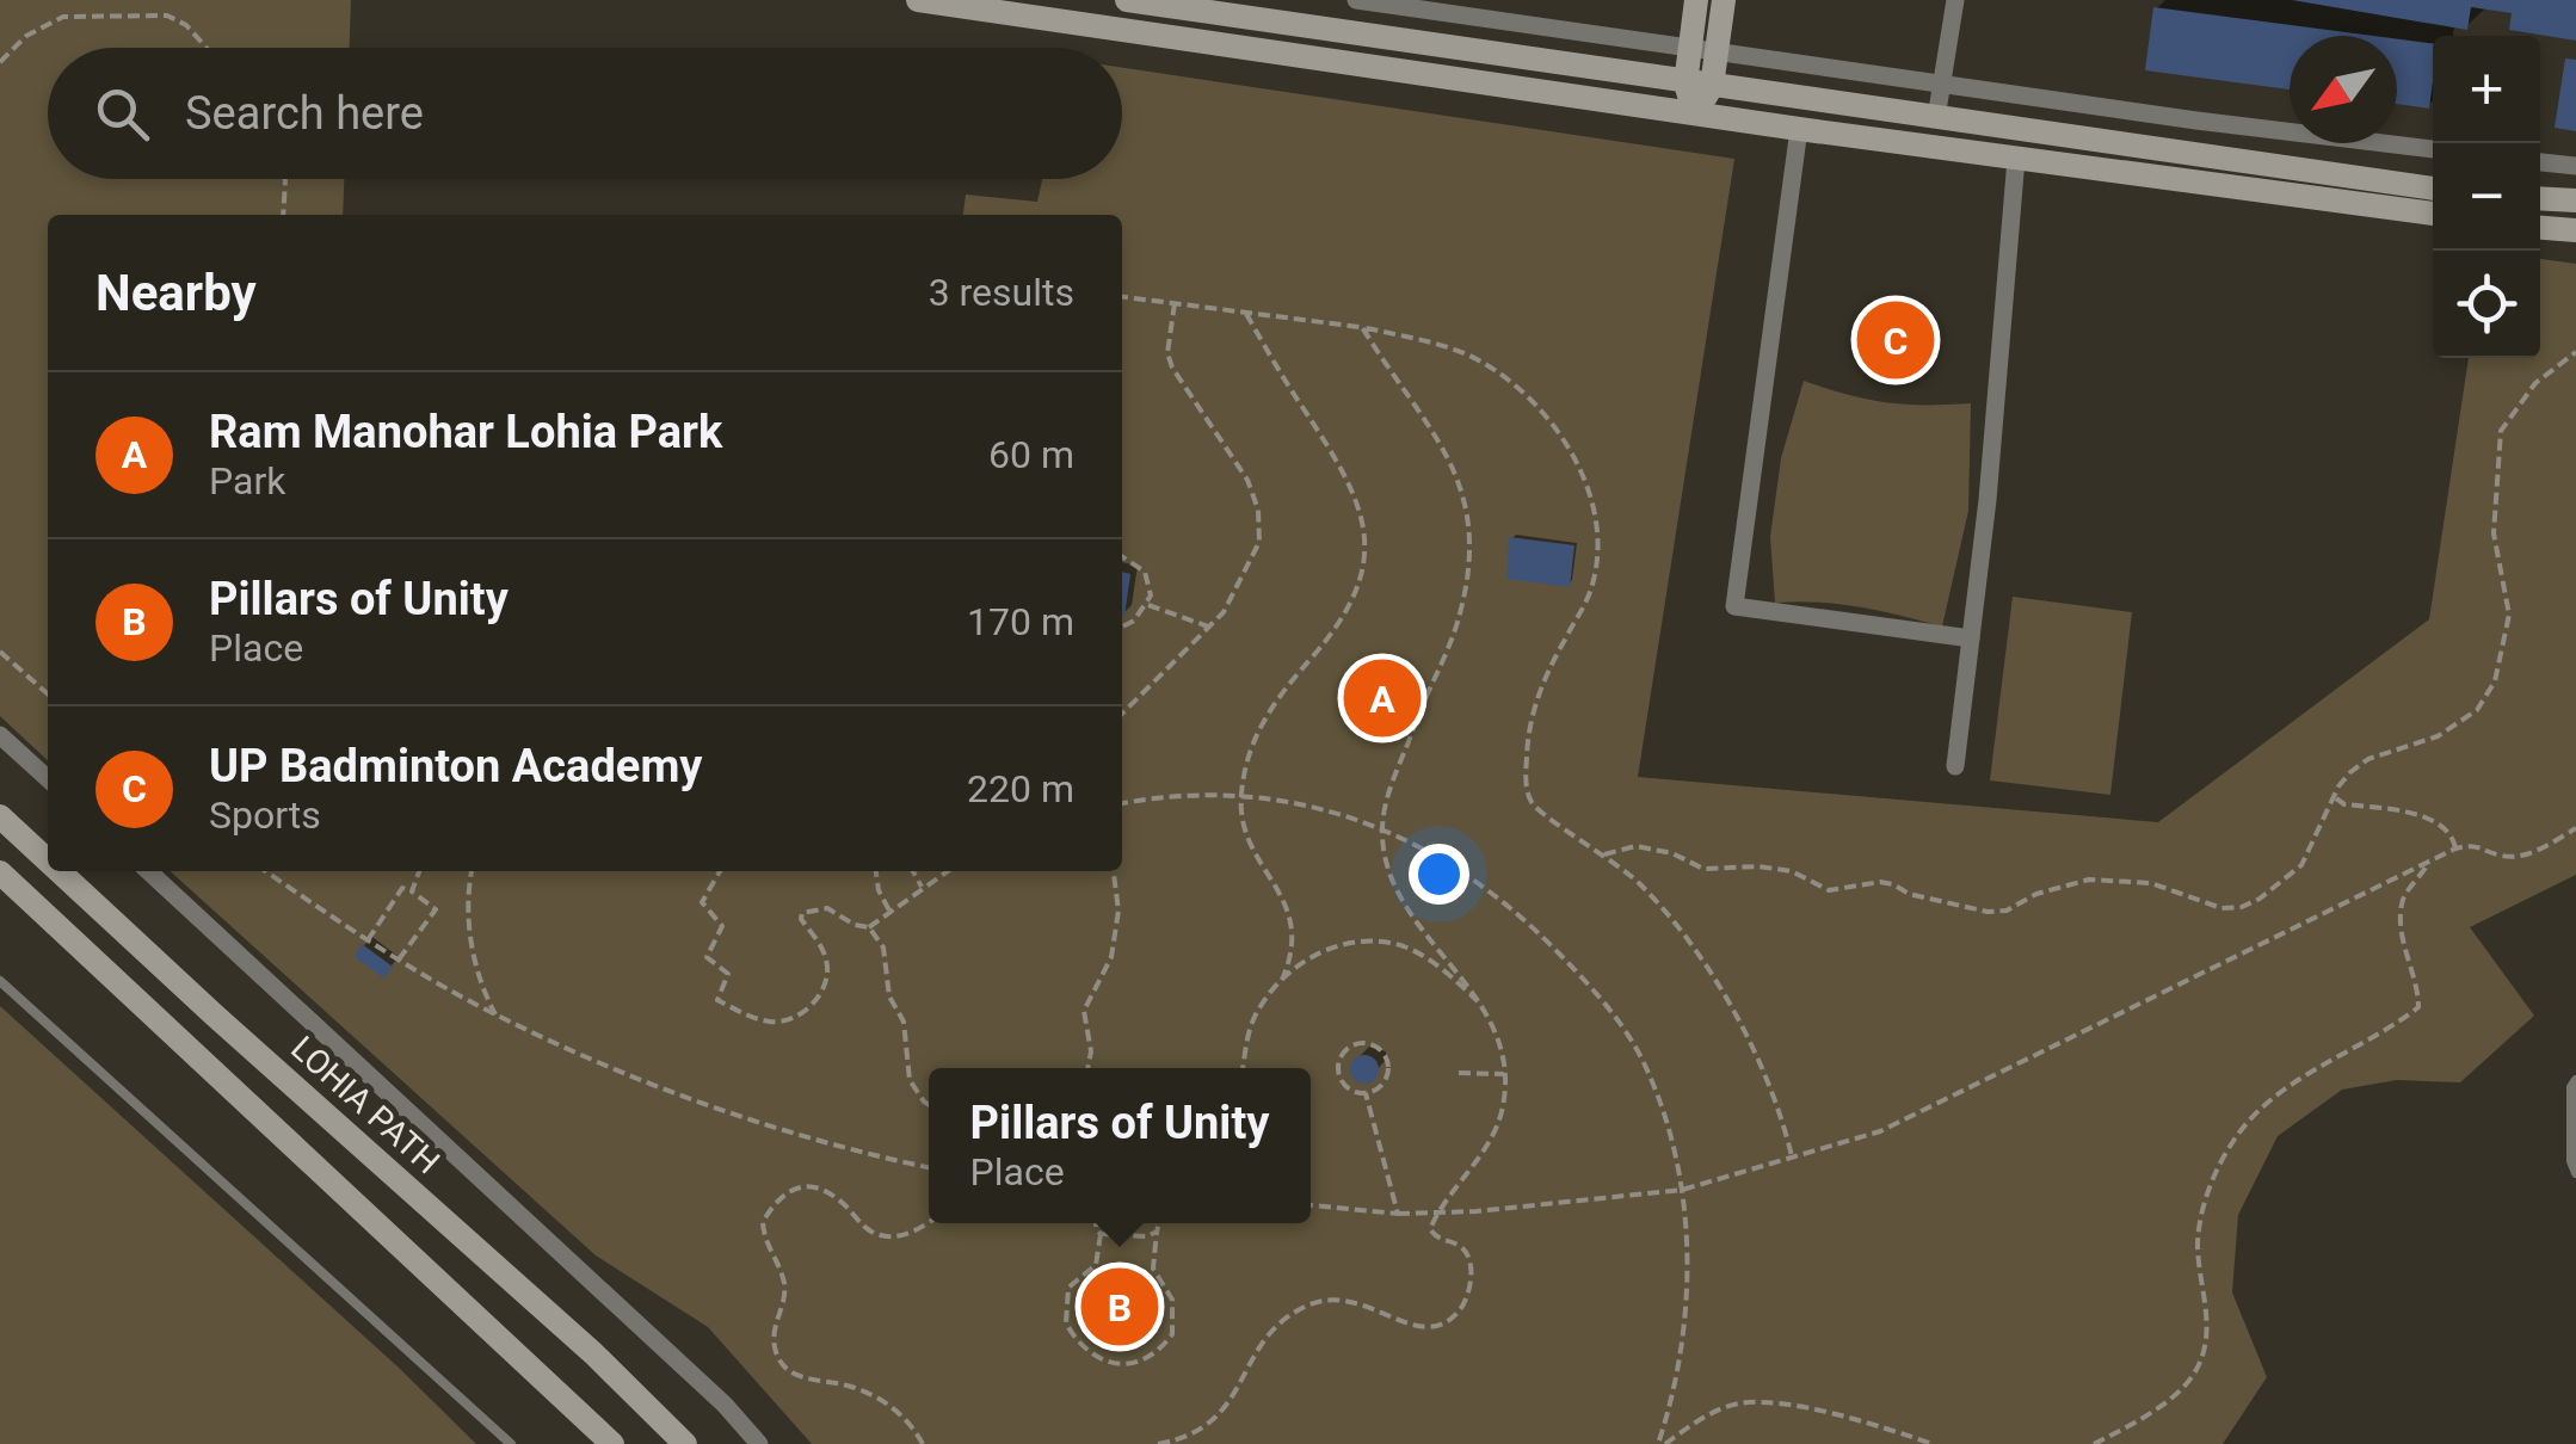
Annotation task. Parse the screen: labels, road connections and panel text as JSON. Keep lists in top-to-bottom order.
{
  "streets": {
    "street": ["LOHIA PATH"]
  },
  "north": "bottom left",
  "page": {
    "map_buttons": ["+", "−"],
    "search": "Search here",
    "heading": ["Nearby", "3 results"],
    "pins": ["C", "A", "B"],
    "list": [
      {
        "mark": "A",
        "name": "Ram Manohar Lohia Park",
        "note": "Park",
        "value": "60 m"
      },
      {
        "mark": "B",
        "name": "Pillars of Unity",
        "note": "Place",
        "value": "170 m"
      },
      {
        "mark": "C",
        "name": "UP Badminton Academy",
        "note": "Sports",
        "value": "220 m"
      }
    ],
    "popup": ["Pillars of Unity", "Place"]
  }
}
